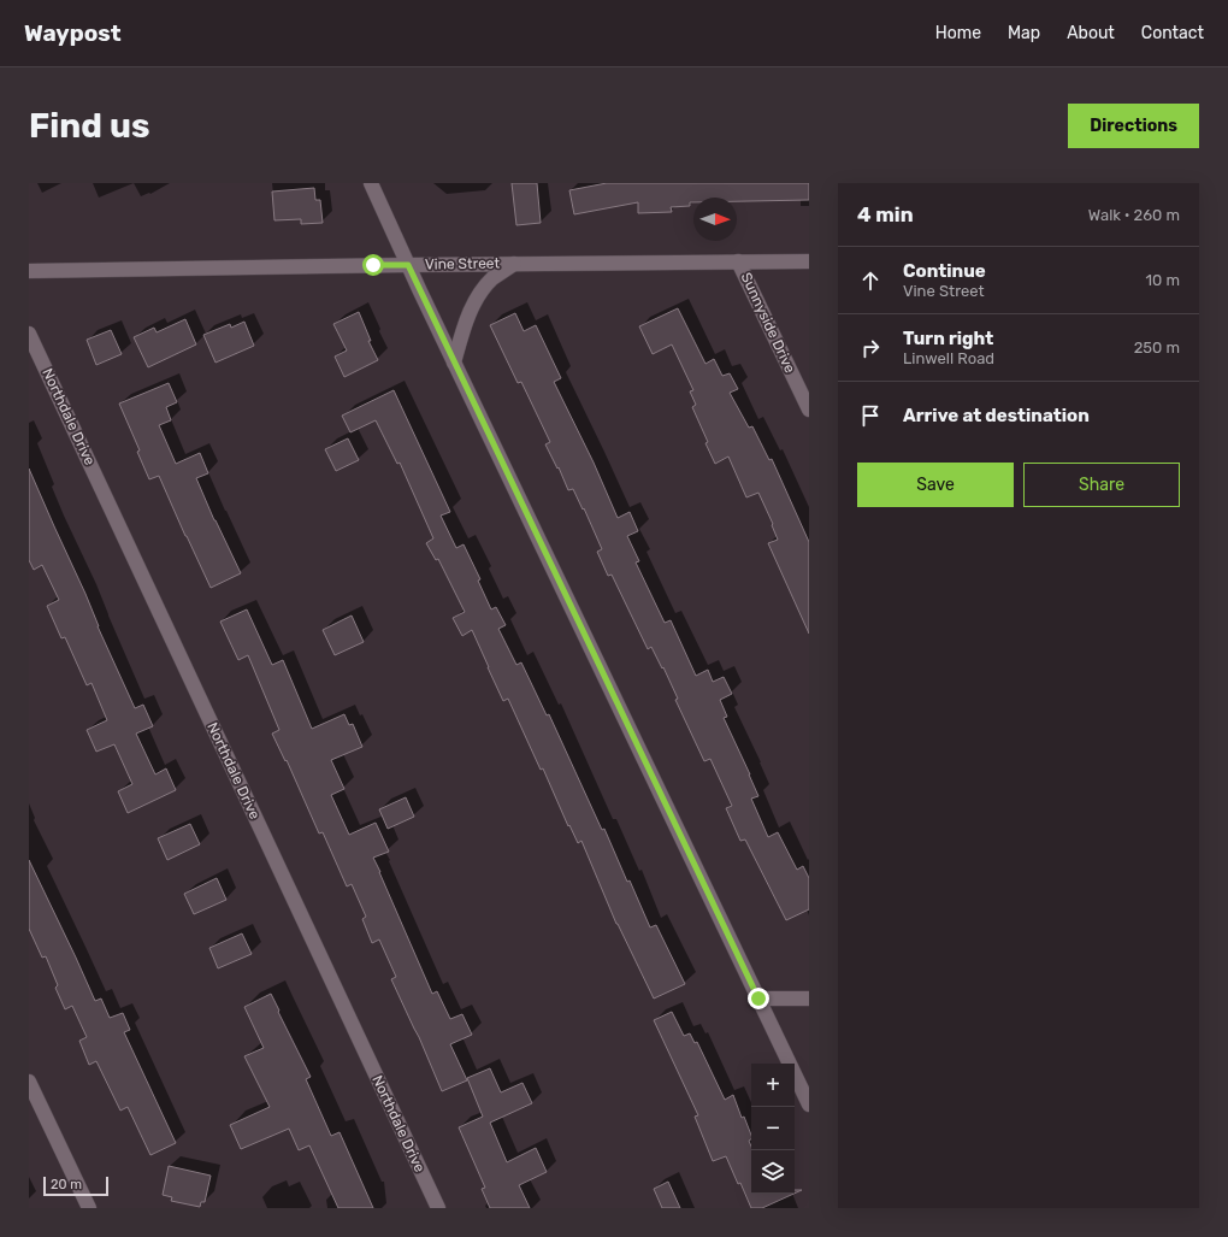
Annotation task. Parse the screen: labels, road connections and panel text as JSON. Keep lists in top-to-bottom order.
{
  "streets": {
    "street": ["Vine Street", "Sunnyside Drive", "Northdale Drive"]
  },
  "crossings": [
    ["Vine Street", "Sunnyside Drive"]
  ],
  "scale_bar": "20 m",
  "north": "right",
  "page": {
    "header": "Waypost",
    "nav": [
      "Home",
      "Map",
      "About",
      "Contact"
    ],
    "buttons": [
      "Directions",
      ["Save", "Share"]
    ],
    "title": "Find us",
    "heading": ["4 min", "Walk · 260 m"],
    "list": [
      ["Continue", "Vine Street", "10 m"],
      ["Turn right", "Linwell Road", "250 m"],
      "Arrive at destination"
    ],
    "map_buttons": ["+", "−"],
    "scale": "20 m"
  }
}
